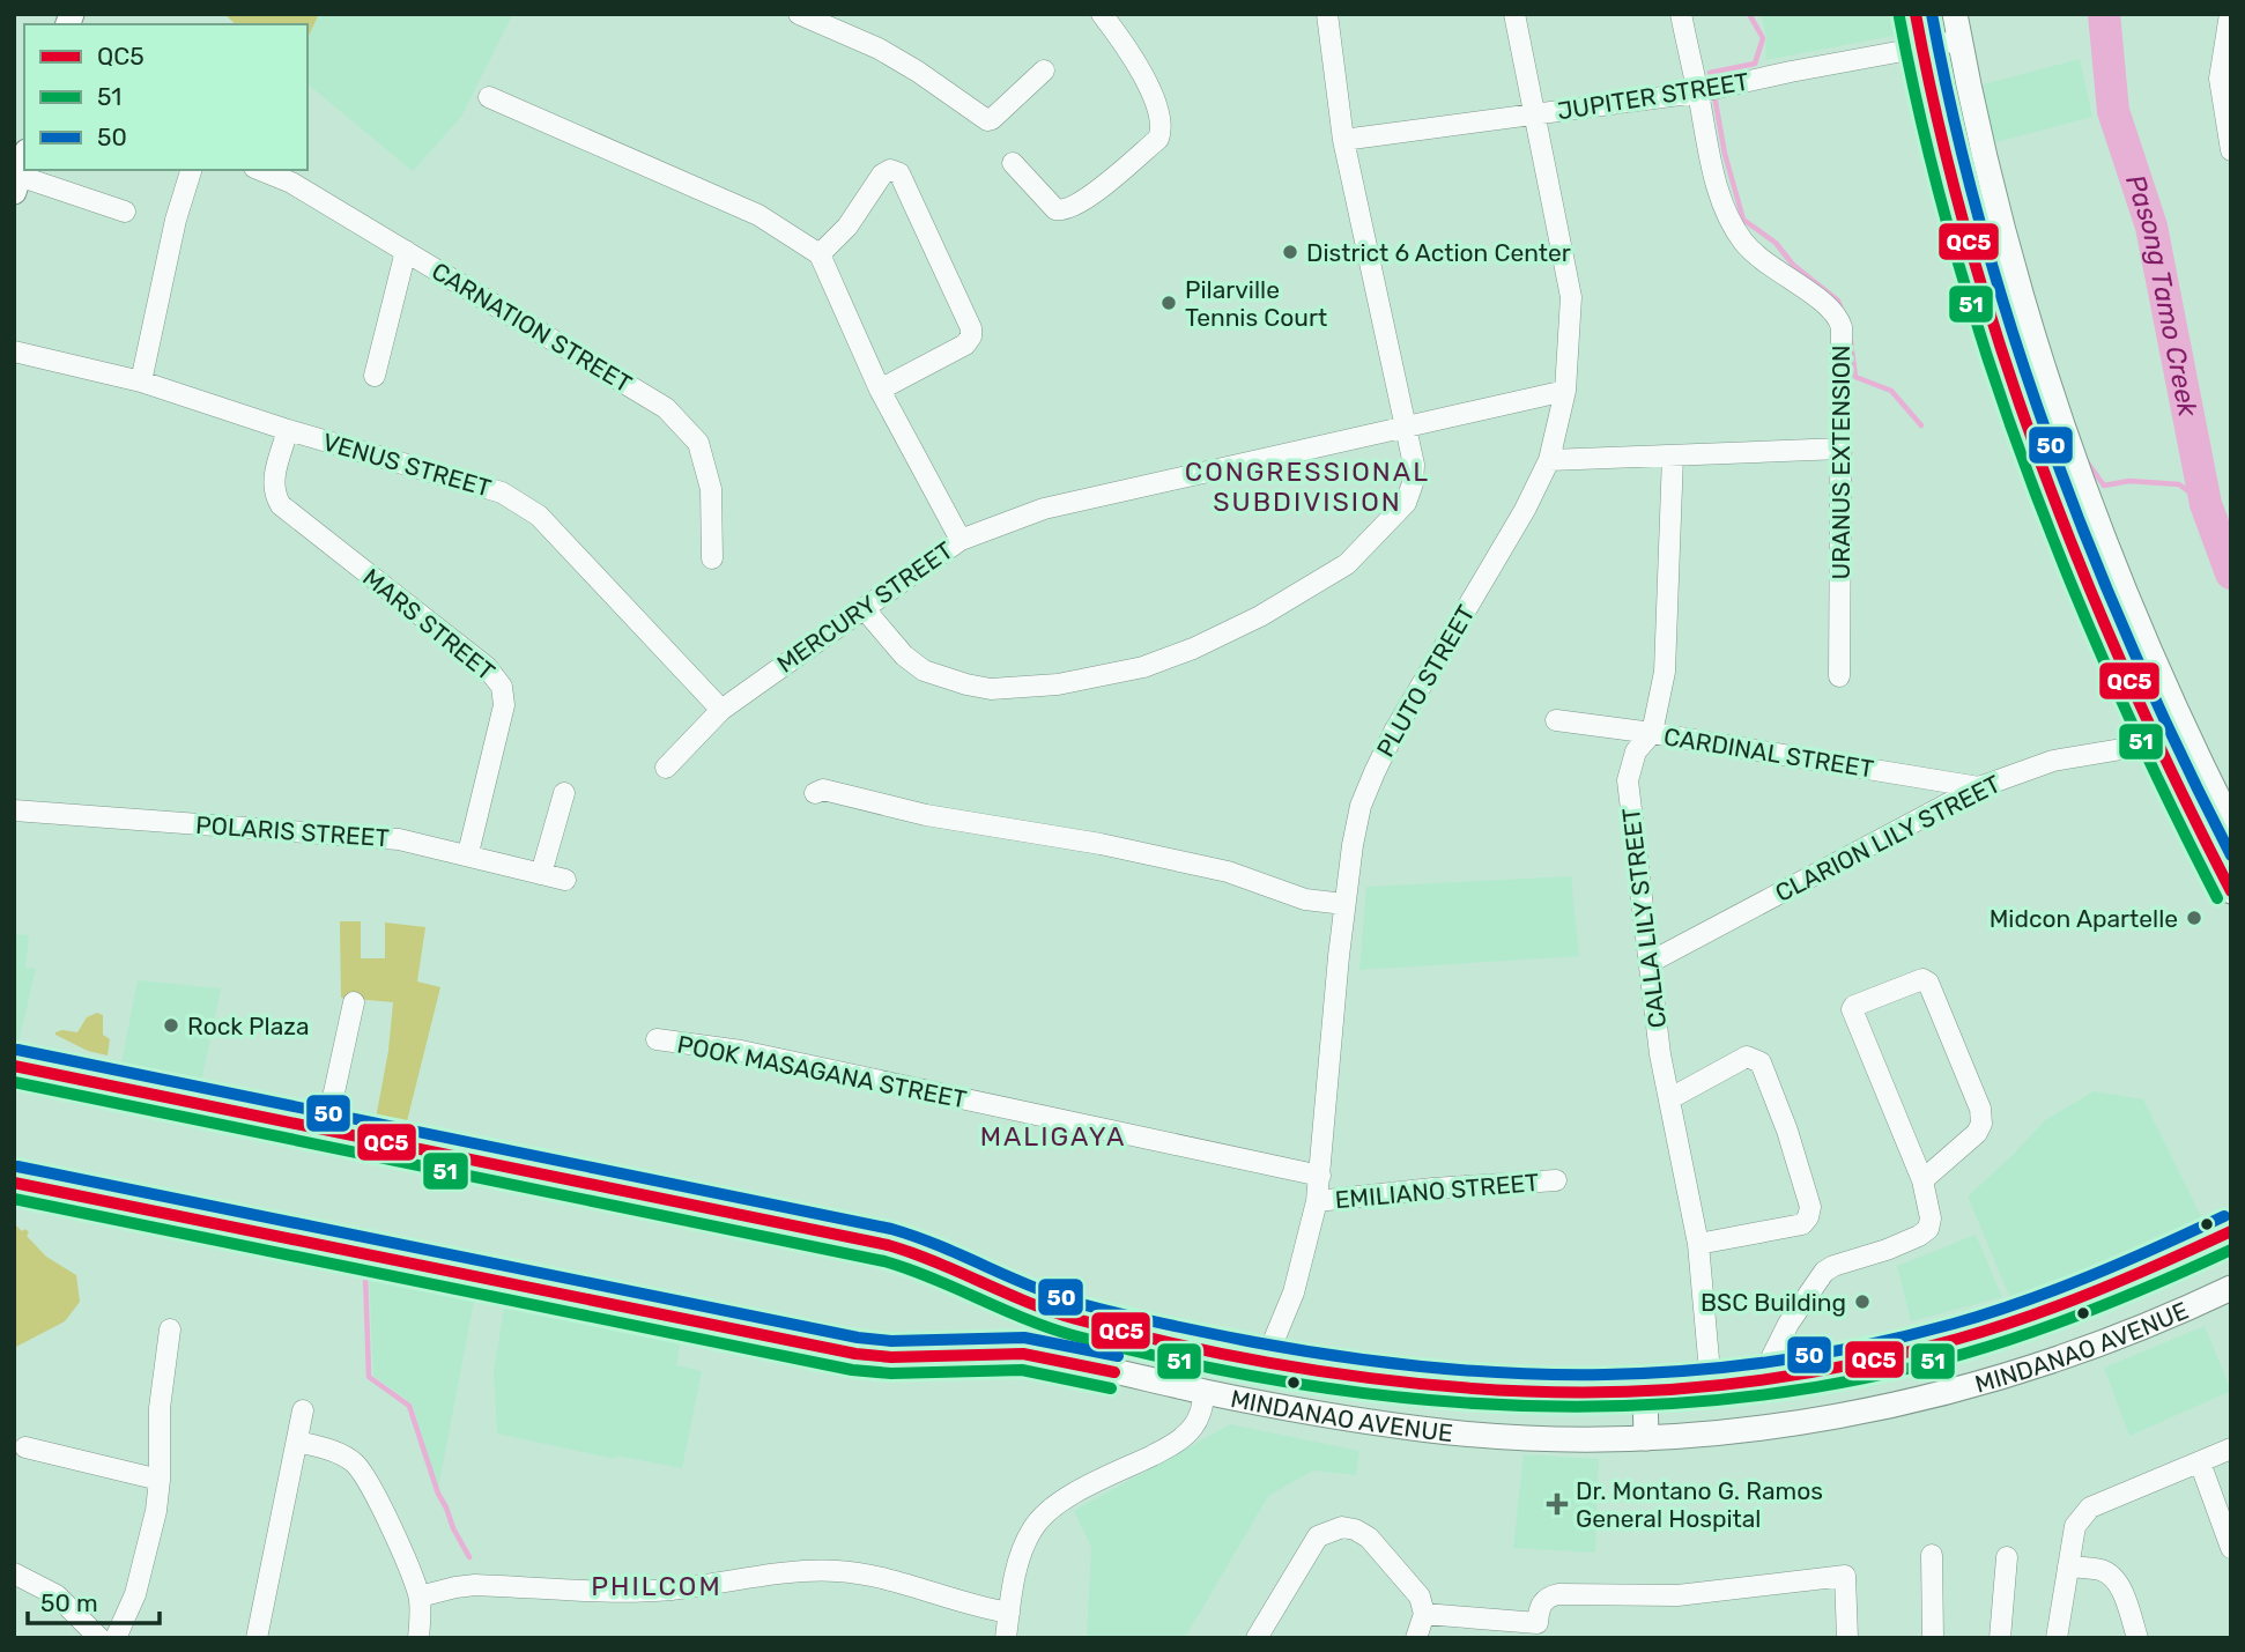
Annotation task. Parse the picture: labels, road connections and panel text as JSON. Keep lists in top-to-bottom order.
{
  "streets": {
    "main road": ["MINDANAO AVENUE"],
    "street": [
      "JUPITER STREET",
      "CARNATION STREET",
      "URANUS EXTENSION",
      "VENUS STREET",
      "MERCURY STREET",
      "MARS STREET",
      "PLUTO STREET",
      "CARDINAL STREET",
      "POLARIS STREET",
      "CLARION LILY STREET",
      "CALLA LILY STREET",
      "POOK MASAGANA STREET",
      "EMILIANO STREET"
    ]
  },
  "crossings": [
    ["JUPITER STREET", "URANUS EXTENSION"],
    ["JUPITER STREET", "PLUTO STREET"],
    ["VENUS STREET", "MERCURY STREET"],
    ["VENUS STREET", "MARS STREET"],
    ["MERCURY STREET", "PLUTO STREET"],
    ["MARS STREET", "POLARIS STREET"],
    ["PLUTO STREET", "POOK MASAGANA STREET"],
    ["PLUTO STREET", "EMILIANO STREET"],
    ["PLUTO STREET", "MINDANAO AVENUE"],
    ["CARDINAL STREET", "CLARION LILY STREET"],
    ["CARDINAL STREET", "CALLA LILY STREET"],
    ["CLARION LILY STREET", "CALLA LILY STREET"],
    ["CALLA LILY STREET", "MINDANAO AVENUE"]
  ],
  "districts": ["CONGRESSIONAL SUBDIVISION", "MALIGAYA", "PHILCOM"],
  "water": ["Pasong Tamo Creek"],
  "places": {
    "other": [
      "District 6 Action Center",
      "Pilarville Tennis Court",
      "Midcon Apartelle",
      "Rock Plaza",
      "BSC Building"
    ],
    "health": ["Dr. Montano G. Ramos General Hospital"]
  },
  "lines": ["transit line QC5", "transit line 50", "transit line 51"],
  "legend": ["QC5", "51", "50"],
  "scale_bar": "50 m"
}
